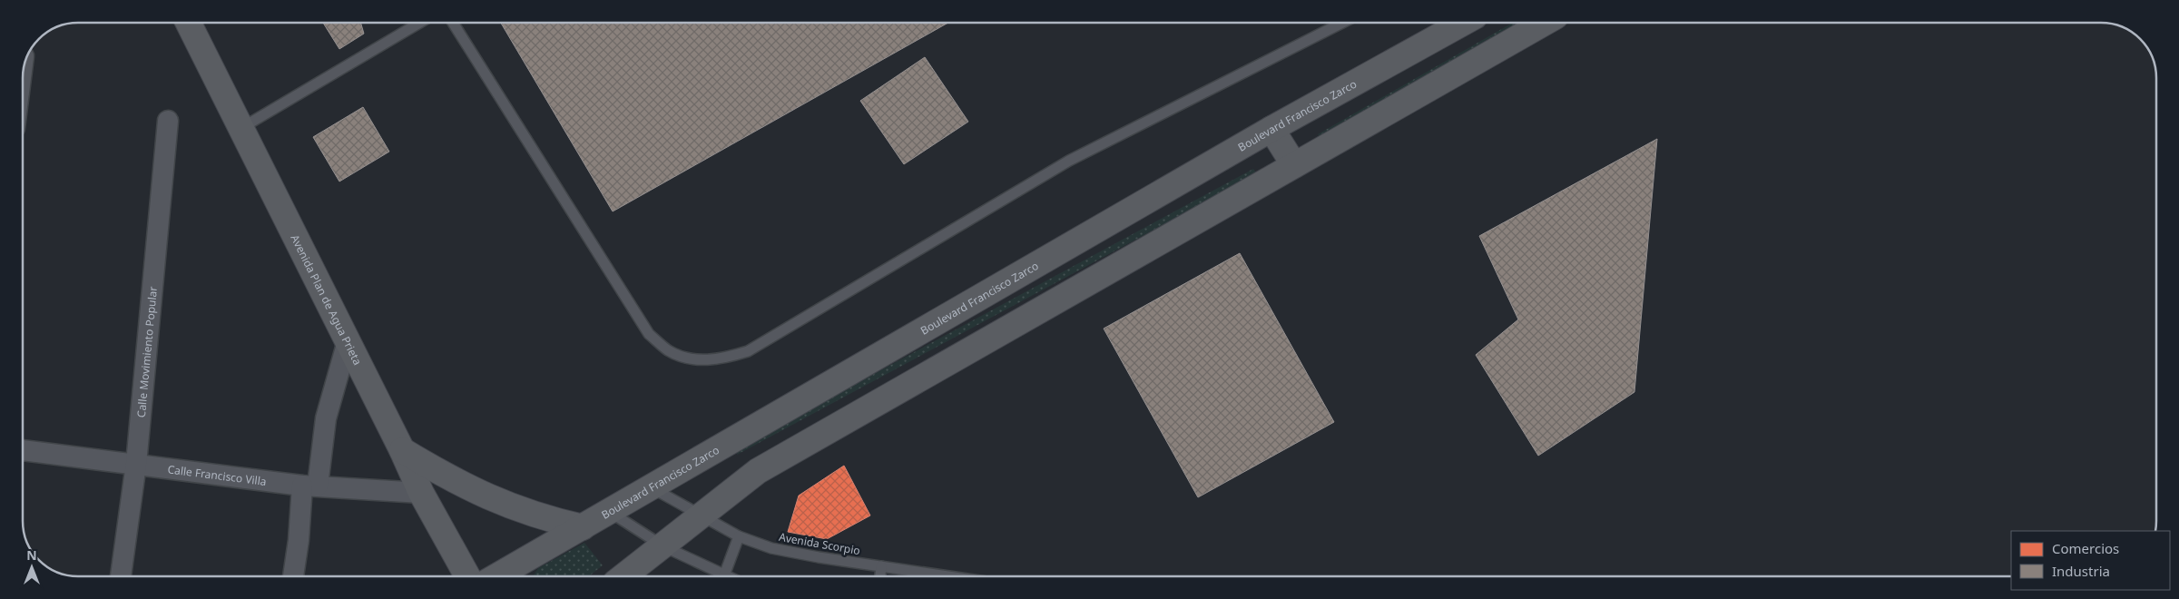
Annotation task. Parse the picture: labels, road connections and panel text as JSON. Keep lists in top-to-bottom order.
{
  "streets": {
    "main road": ["Boulevard Francisco Zarco", "Avenida Plan de Agua Prieta"],
    "street": ["Calle Movimiento Popular", "Calle Francisco Villa"],
    "lane": ["Avenida Scorpio"]
  },
  "crossings": [
    ["Boulevard Francisco Zarco", "Avenida Scorpio"],
    ["Avenida Plan de Agua Prieta", "Calle Francisco Villa"],
    ["Calle Movimiento Popular", "Calle Francisco Villa"]
  ],
  "legend": ["Comercios", "Industria"],
  "north": "top"
}
